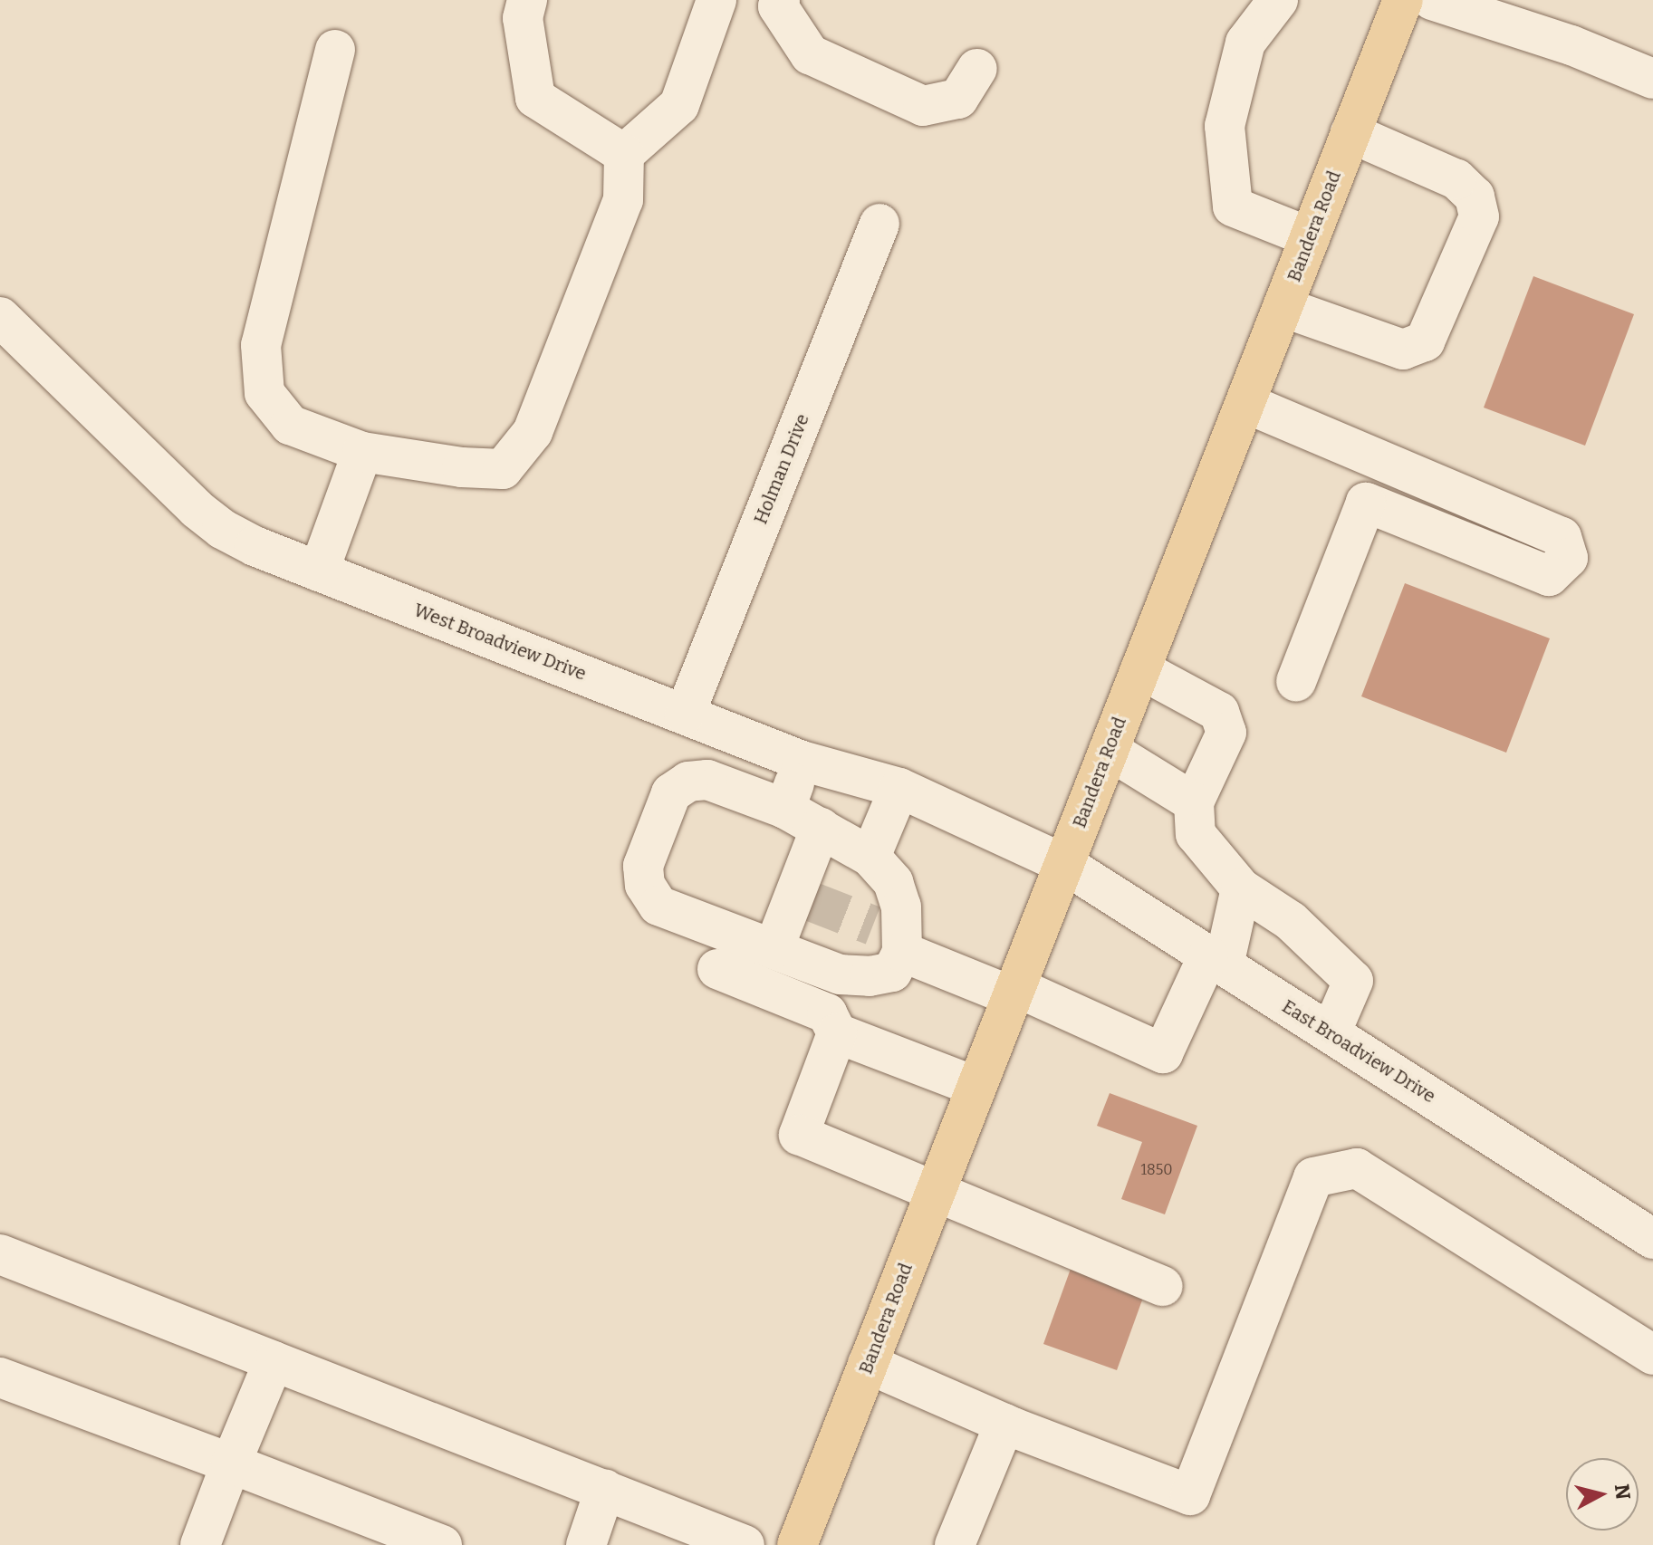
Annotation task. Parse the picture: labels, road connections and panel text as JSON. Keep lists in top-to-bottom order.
{
  "streets": {
    "main road": ["Bandera Road"],
    "street": ["Holman Drive", "West Broadview Drive", "East Broadview Drive"]
  },
  "crossings": [
    ["Bandera Road", "West Broadview Drive"],
    ["Bandera Road", "East Broadview Drive"],
    ["Holman Drive", "West Broadview Drive"],
    ["West Broadview Drive", "East Broadview Drive"]
  ],
  "house_numbers": ["1850"],
  "north": "right"
}
